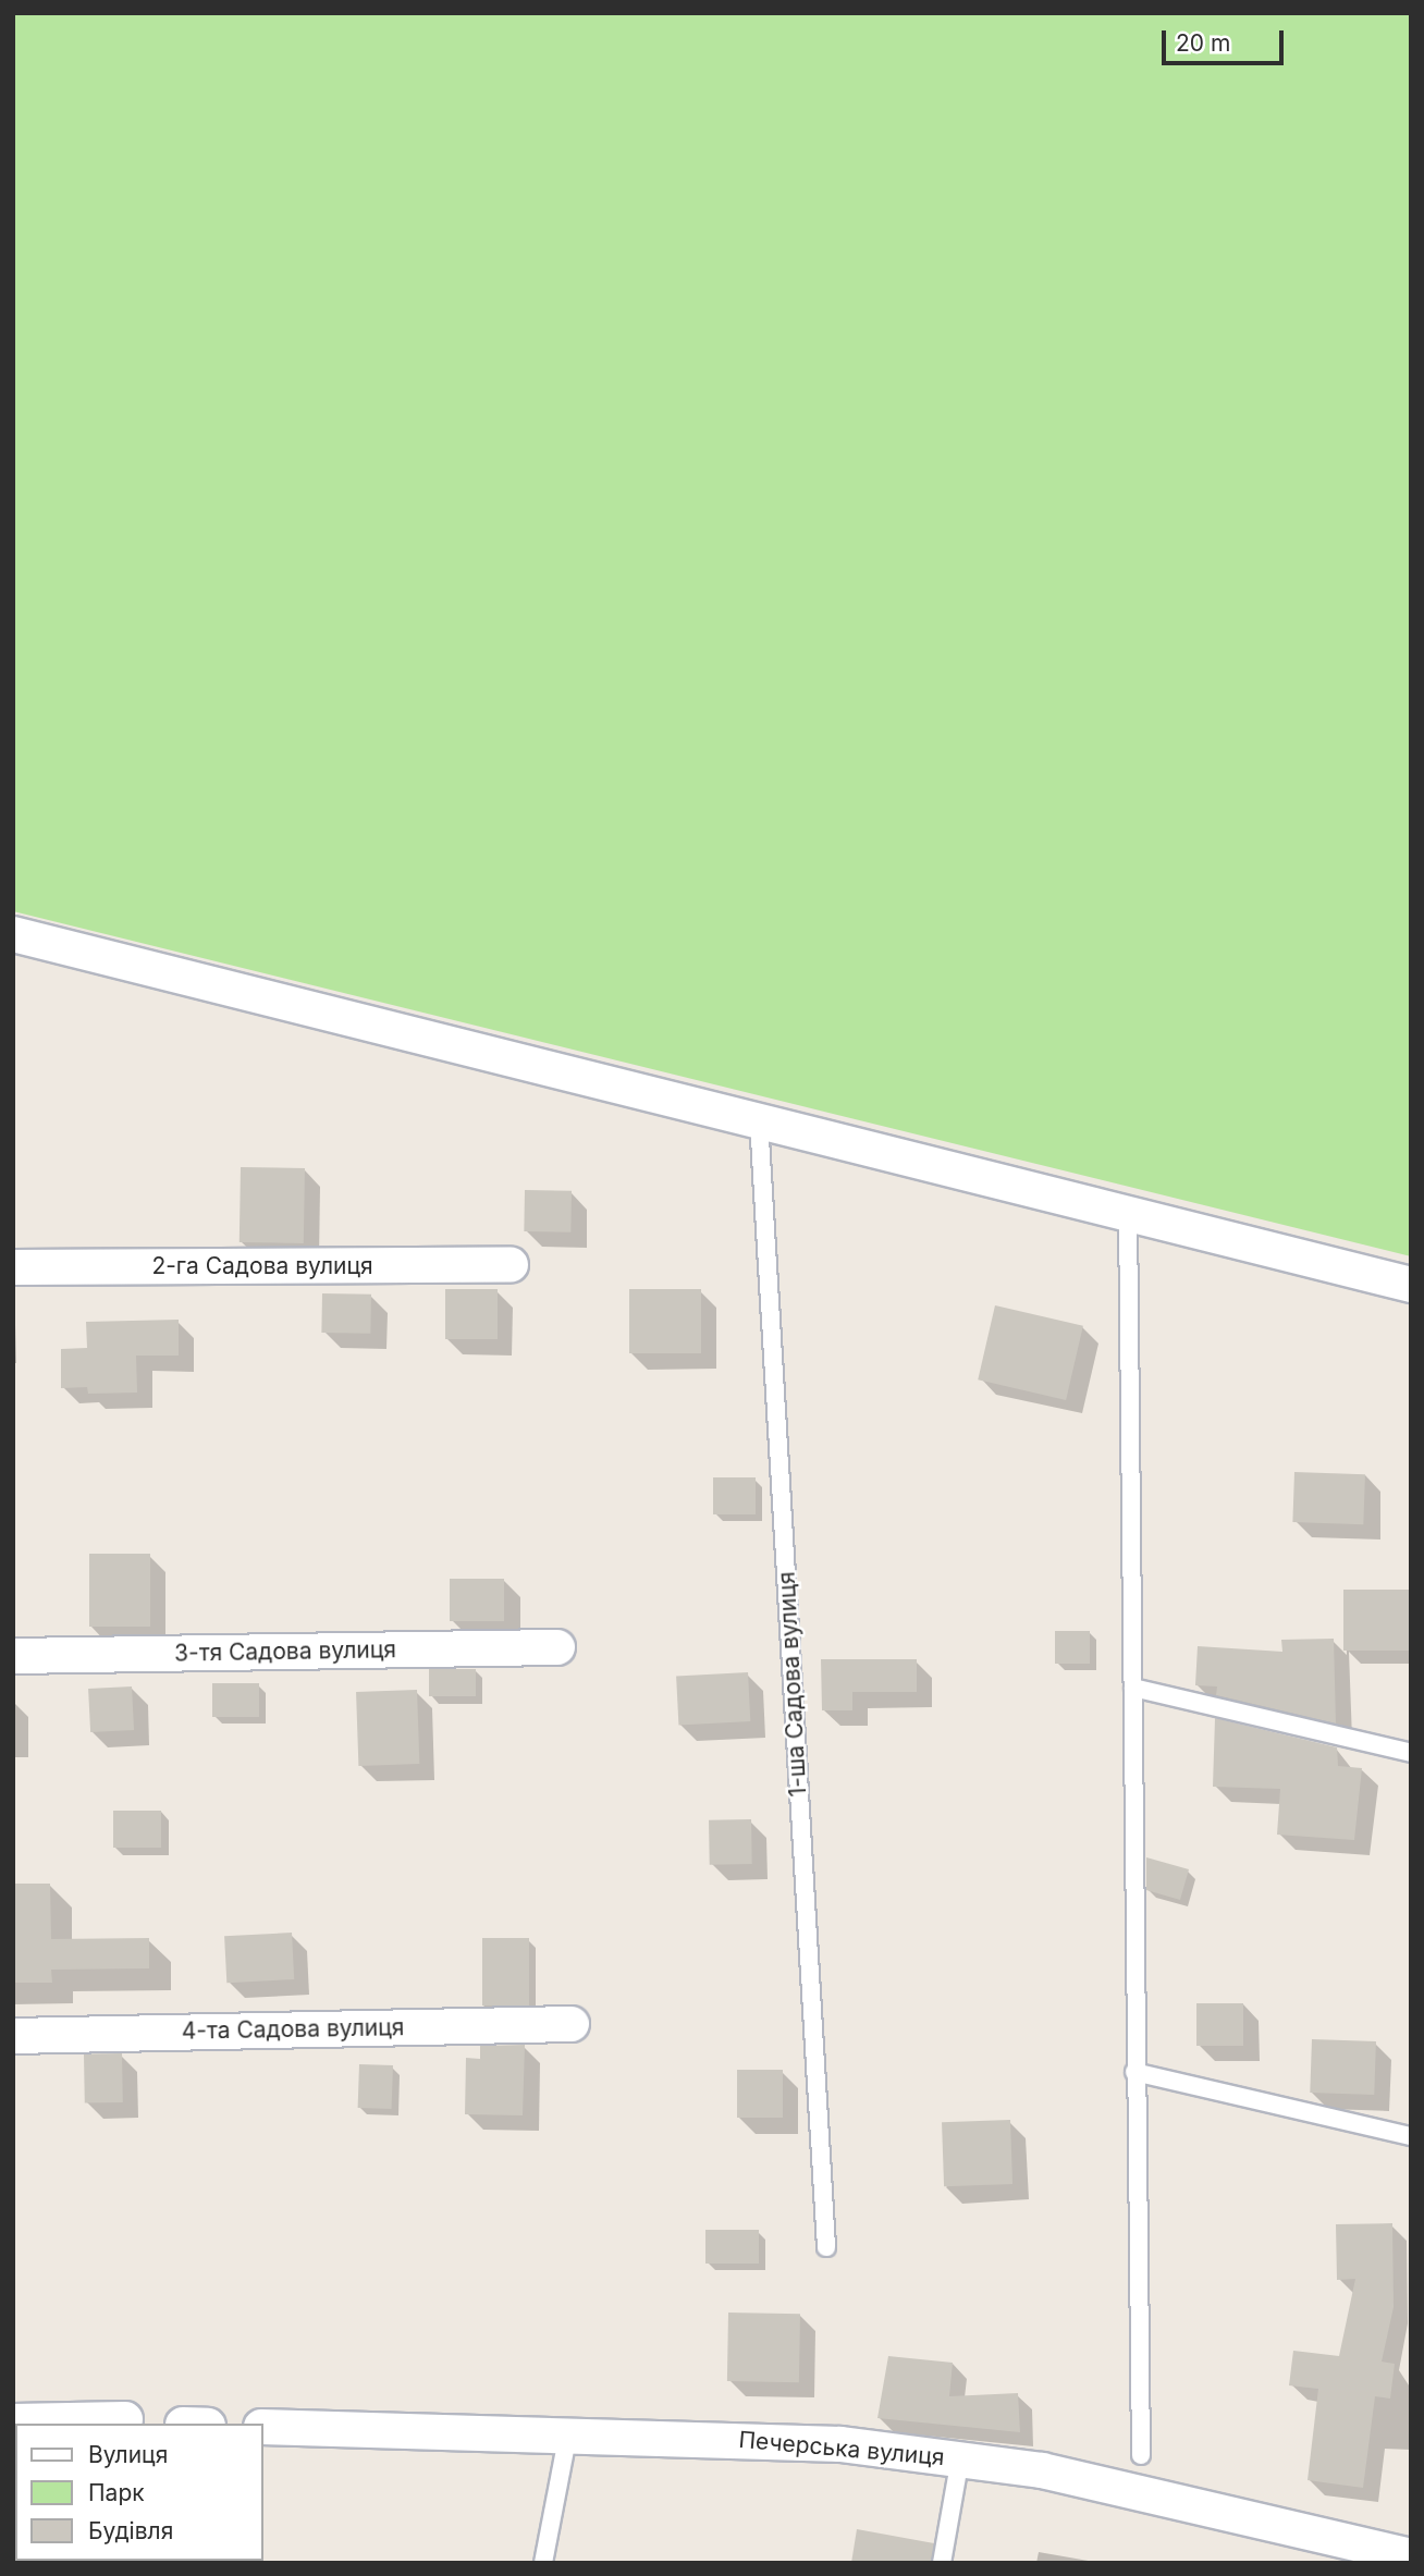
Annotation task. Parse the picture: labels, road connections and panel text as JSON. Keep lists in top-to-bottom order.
{
  "streets": {
    "street": [
      "2-га Садова вулиця",
      "3-тя Садова вулиця",
      "4-та Садова вулиця",
      "Печерська вулиця"
    ],
    "lane": ["1-ша Садова вулиця"]
  },
  "legend": ["Вулиця", "Парк", "Будівля"],
  "scale_bar": "20 m"
}
